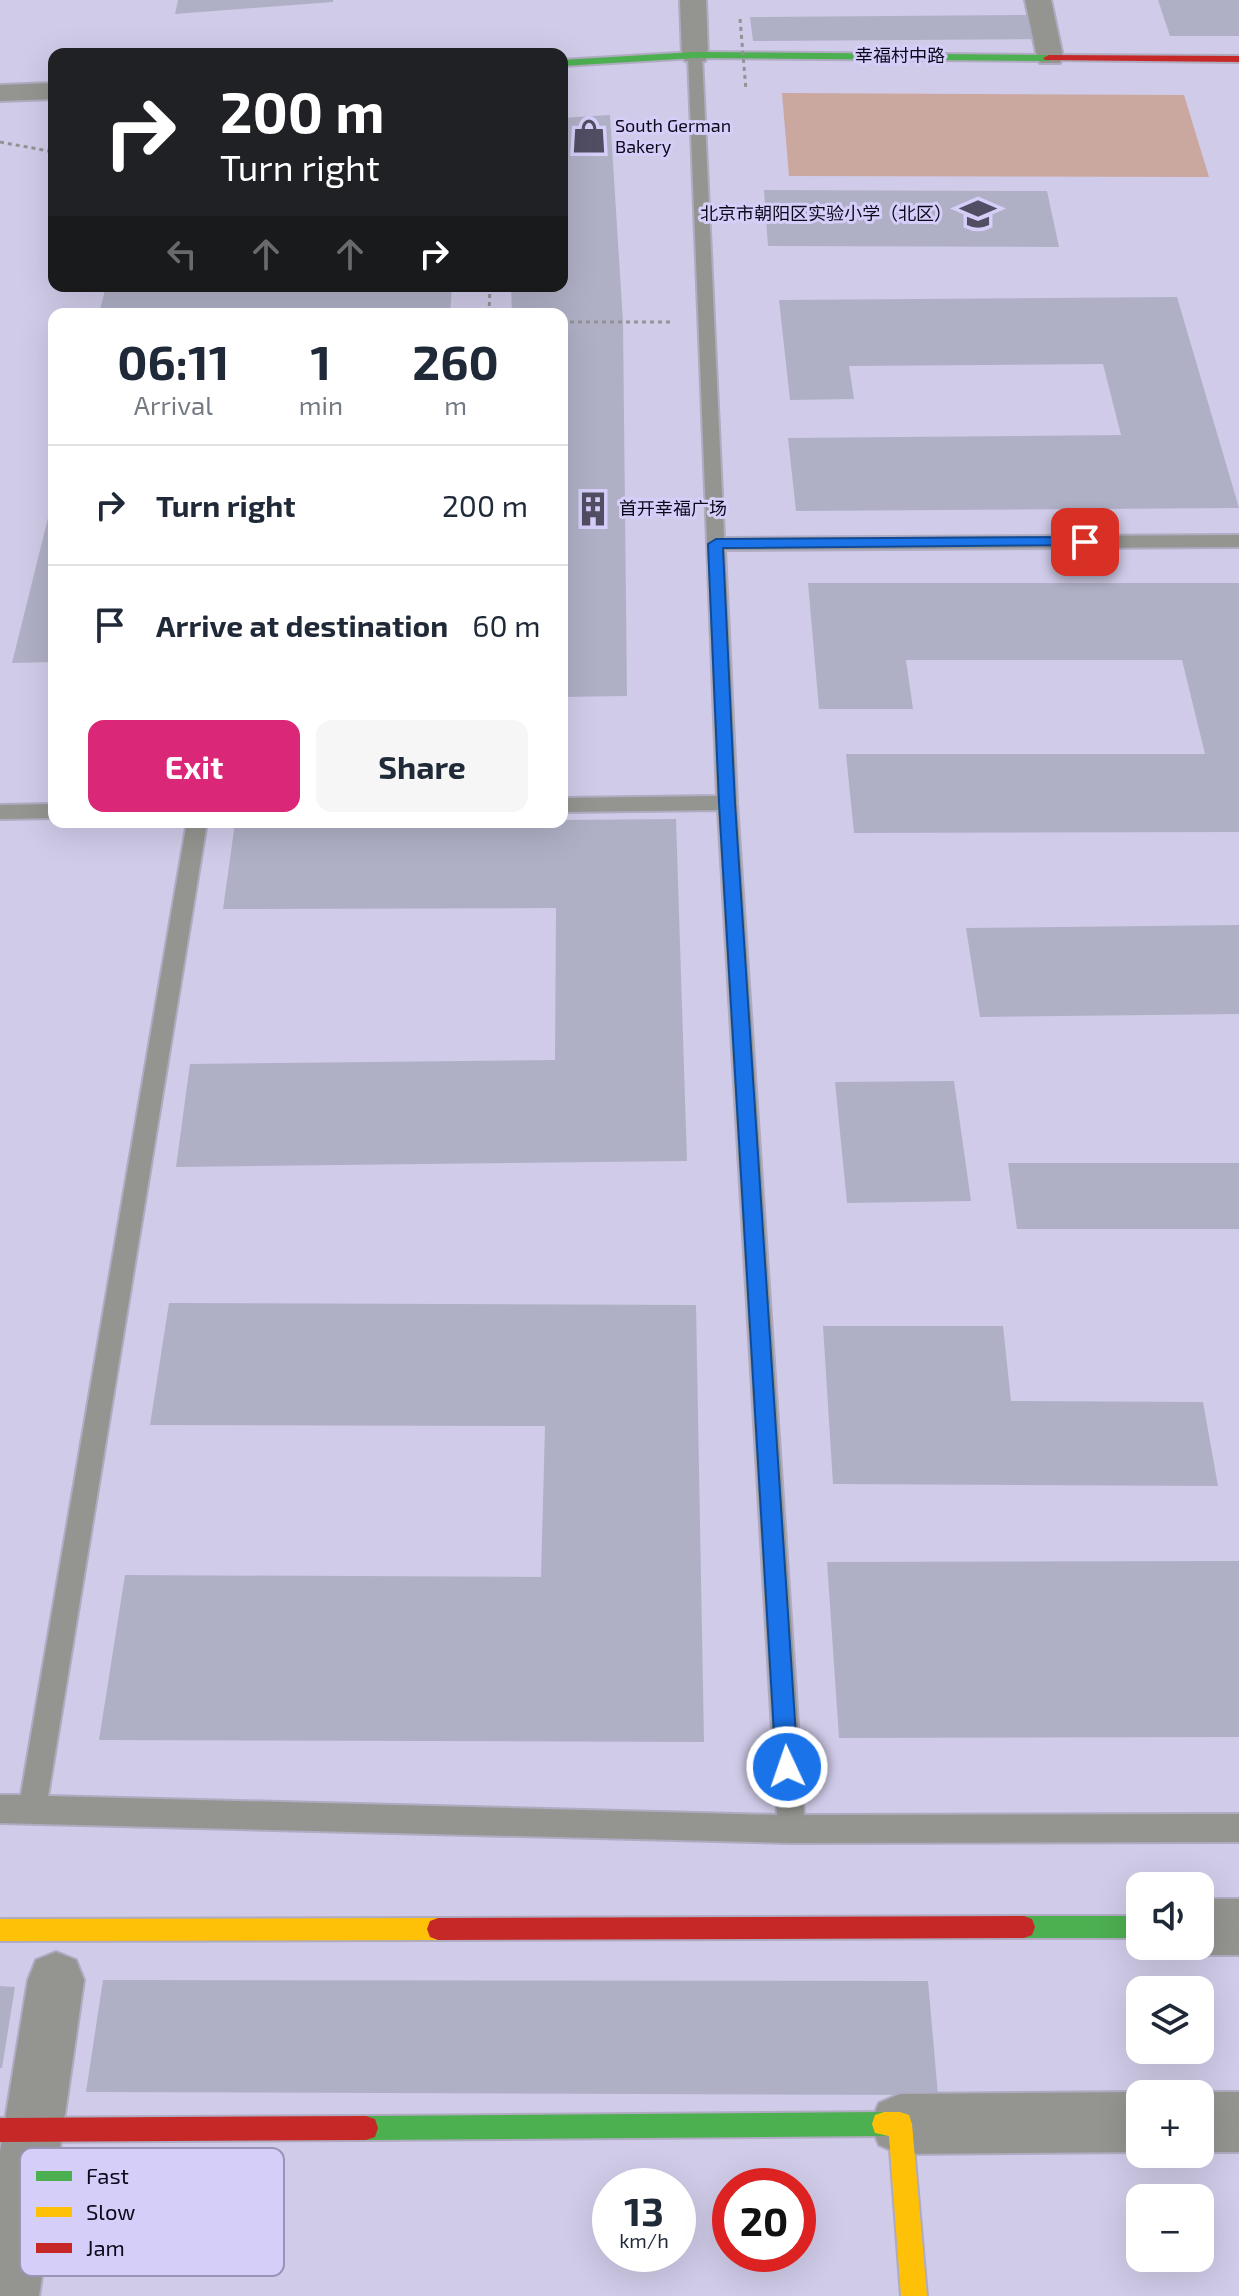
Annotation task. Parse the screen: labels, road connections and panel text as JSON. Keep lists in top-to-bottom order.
{
  "streets": {
    "street": ["幸福村中路"]
  },
  "places": {
    "shop": ["South German Bakery"],
    "school or university": ["北京市朝阳区实验小学（北区）"],
    "building": ["首开幸福广场"]
  },
  "legend": ["Fast", "Slow", "Jam"],
  "page": {
    "turn": ["200 m", "Turn right"],
    "eta": [
      "06:11",
      "Arrival",
      "1",
      "min",
      "260",
      "m"
    ],
    "list": [
      {
        "name": "Turn right",
        "value": "200 m"
      },
      {
        "name": "Arrive at destination",
        "value": "60 m"
      }
    ],
    "buttons": ["Exit", "Share"],
    "map_buttons": ["+", "−"],
    "speed": "13 km/h",
    "limit": "20"
  }
}
